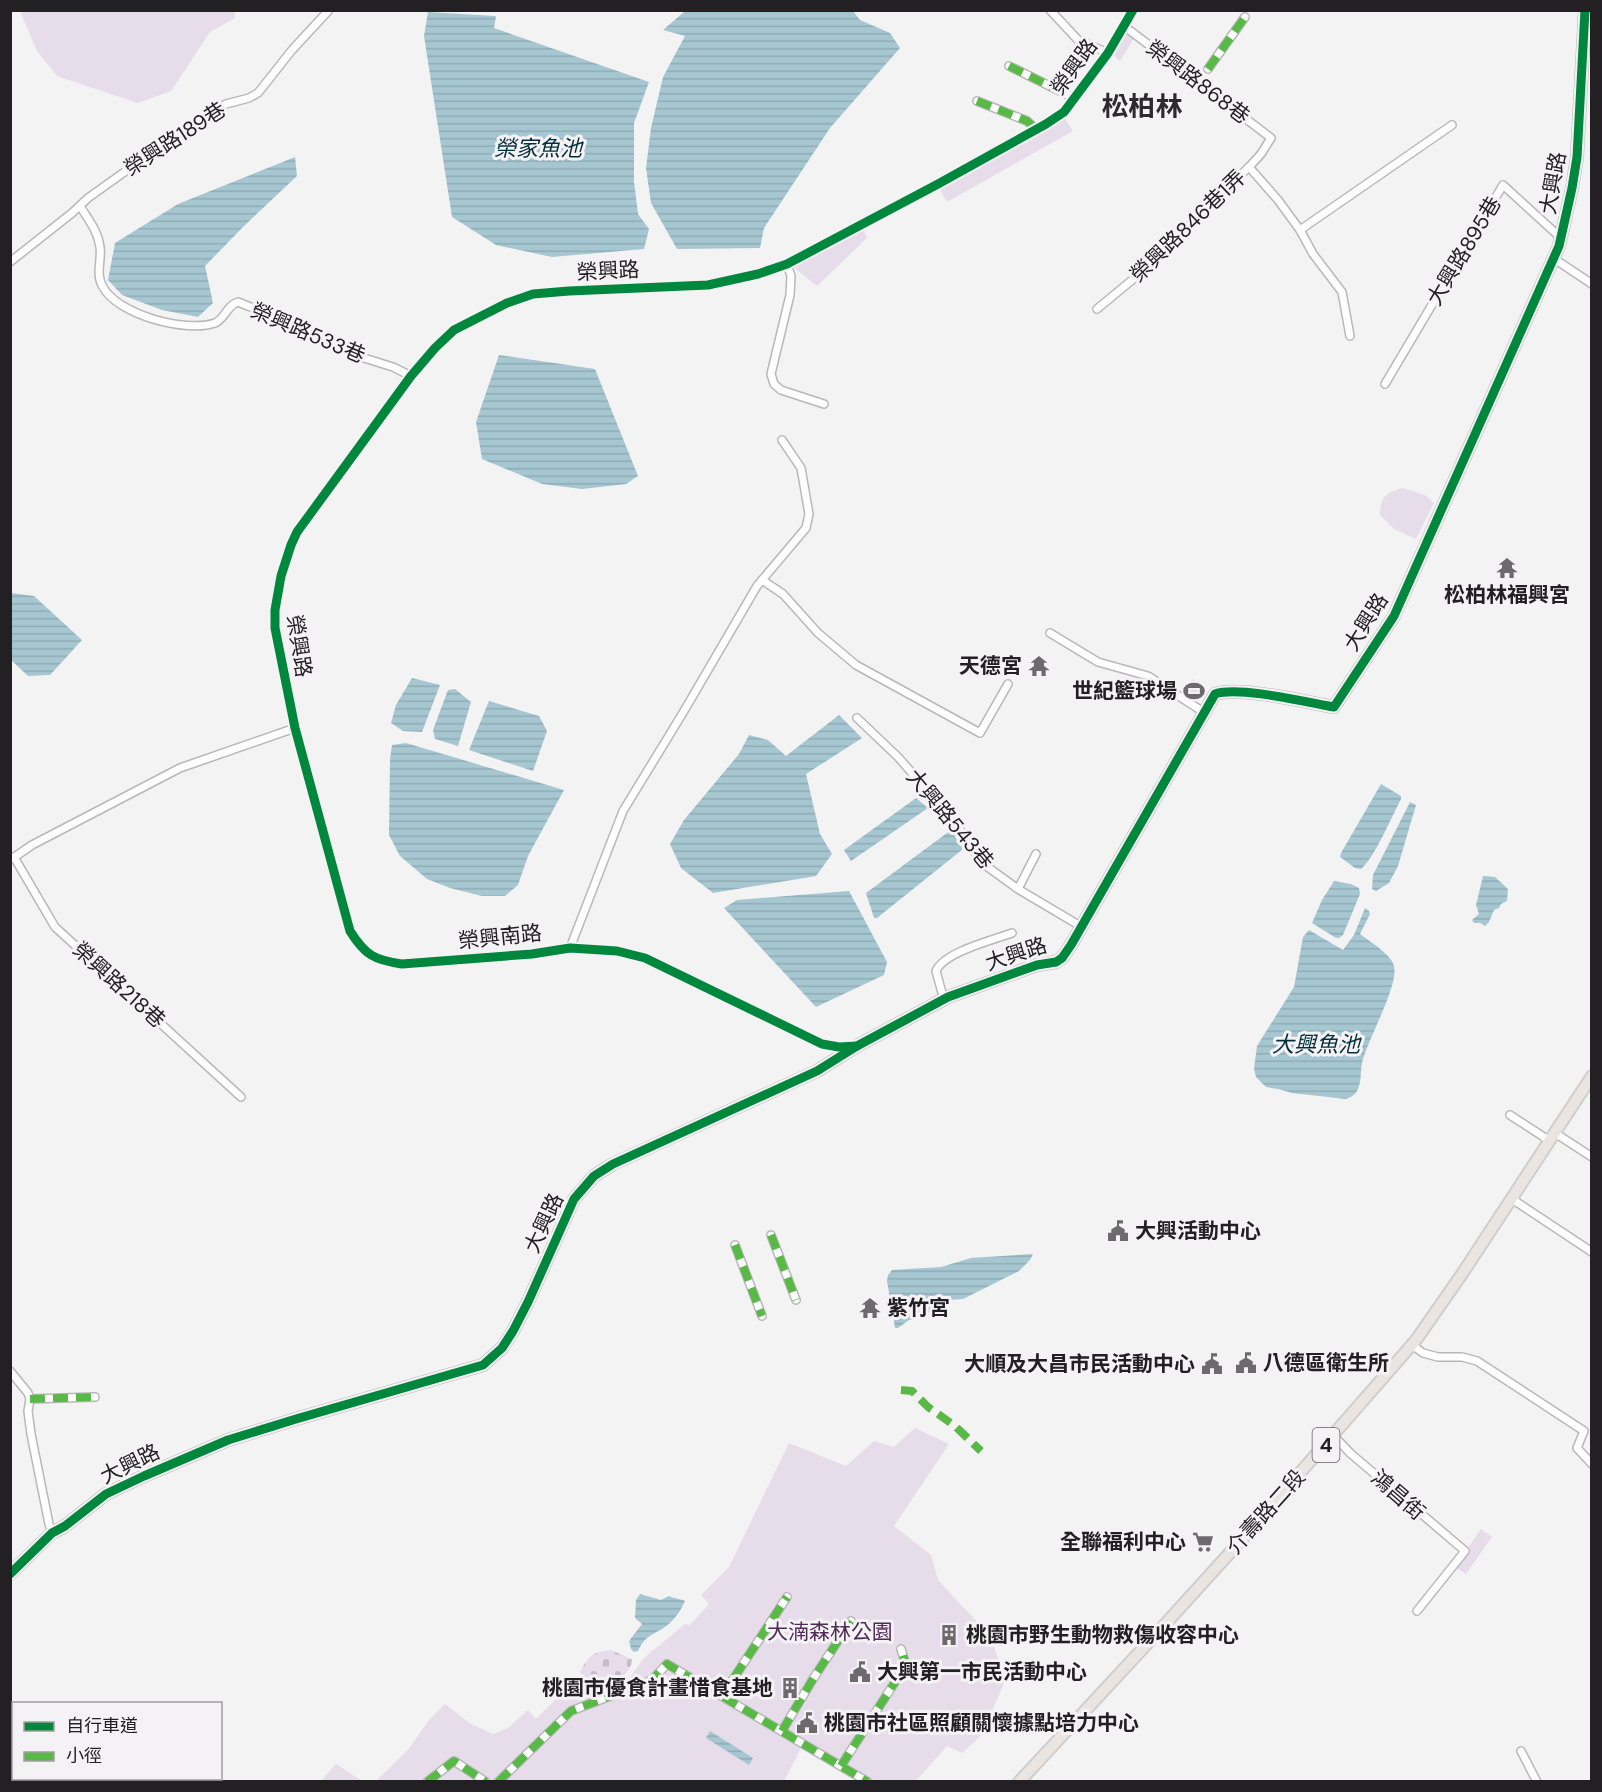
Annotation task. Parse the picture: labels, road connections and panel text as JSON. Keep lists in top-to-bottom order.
{
  "streets": {
    "main road": ["4", "介壽路二段"],
    "street": [
      "榮興路",
      "榮興路868巷",
      "榮興路189巷",
      "大興路",
      "榮興路846巷1弄",
      "大興路895巷",
      "榮興路533巷",
      "大興路543巷",
      "榮興南路",
      "榮興路218巷",
      "鴻昌街"
    ]
  },
  "crossings": [
    ["榮興路", "榮興路868巷"],
    ["榮興路", "榮興路533巷"],
    ["榮興路", "榮興南路"],
    ["榮興路868巷", "榮興路846巷1弄"],
    ["榮興路189巷", "榮興路533巷"],
    ["大興路", "大興路895巷"],
    ["大興路", "大興路543巷"],
    ["大興路", "榮興南路"],
    ["鴻昌街", "介壽路二段"]
  ],
  "districts": ["松柏林"],
  "water": ["榮家魚池", "大興魚池"],
  "parks": ["大湳森林公園"],
  "places": {
    "temple": ["松柏林福興宮", "天德宮", "紫竹宮"],
    "sports": ["世紀籃球場"],
    "public building": [
      "大興活動中心",
      "八德區衛生所",
      "大順及大昌市民活動中心",
      "大興第一市民活動中心",
      "桃園市社區照顧關懷據點培力中心"
    ],
    "supermarket": ["全聯福利中心"],
    "building": ["桃園市野生動物救傷收容中心", "桃園市優食計畫惜食基地"]
  },
  "legend": ["自行車道", "小徑"]
}
